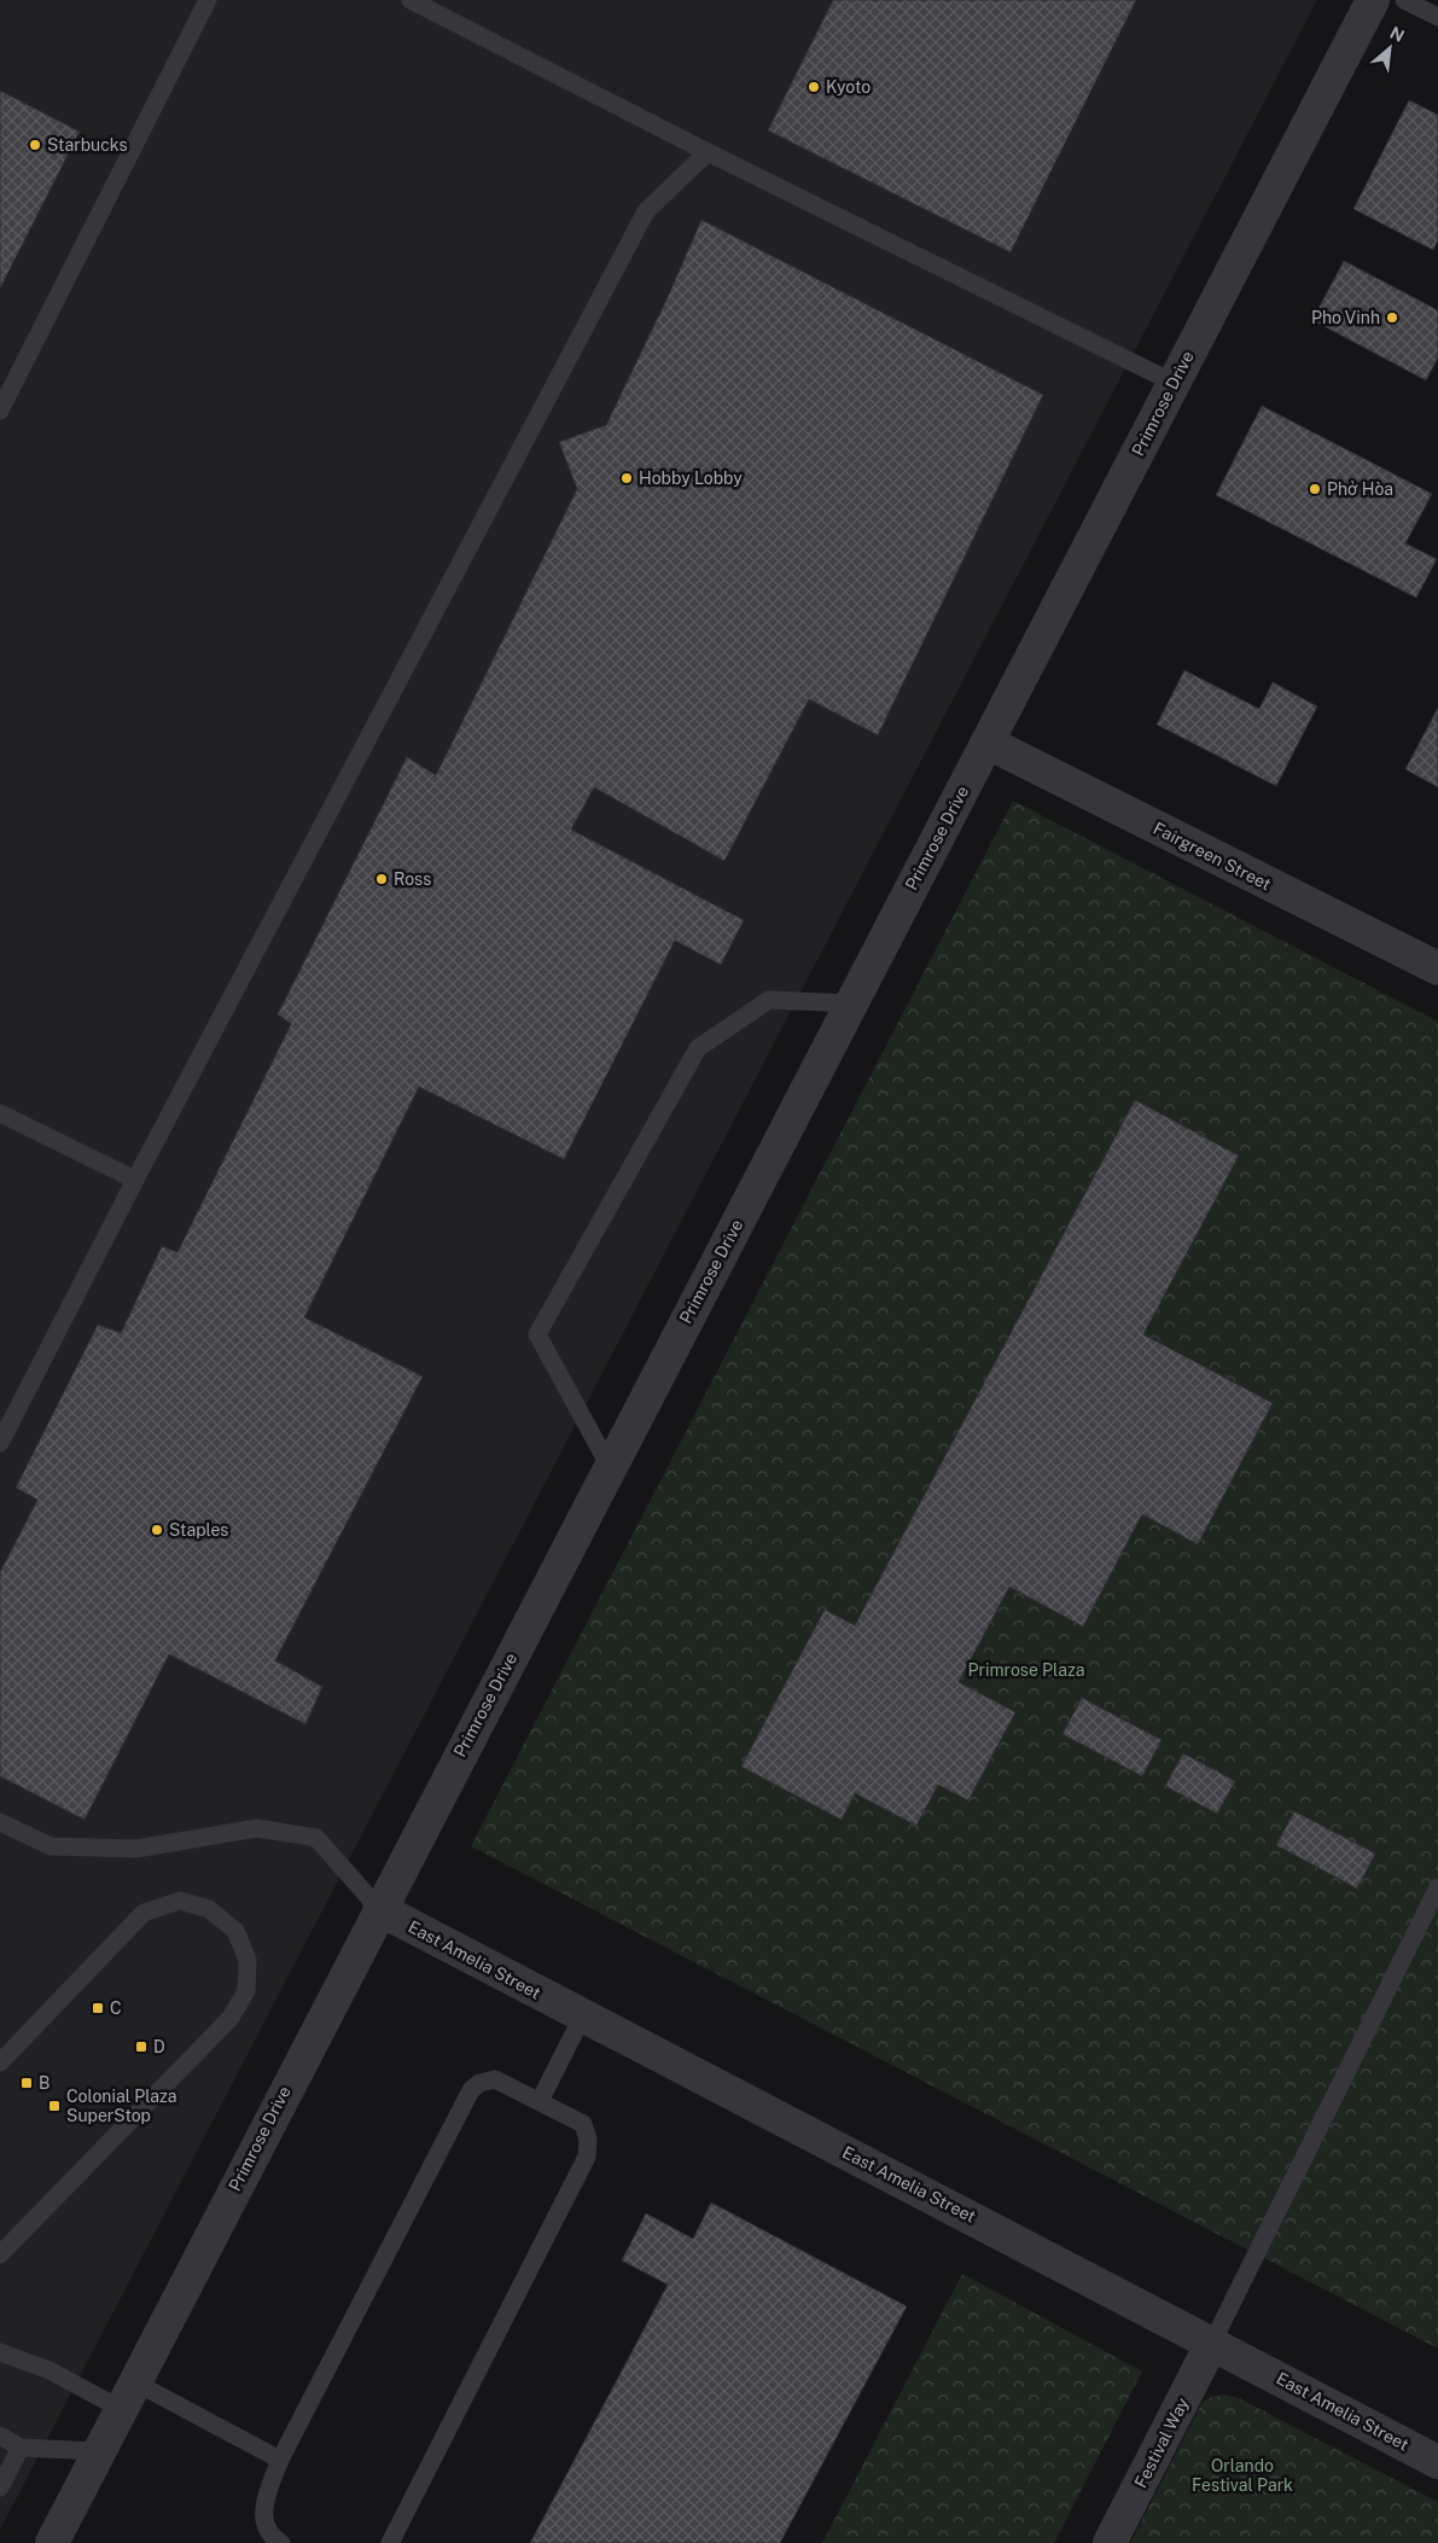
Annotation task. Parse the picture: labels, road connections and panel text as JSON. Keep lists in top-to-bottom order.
{
  "streets": {
    "street": [
      "Primrose Drive",
      "Fairgreen Street",
      "East Amelia Street",
      "Festival Way"
    ]
  },
  "crossings": [
    ["Primrose Drive", "Fairgreen Street"],
    ["Primrose Drive", "East Amelia Street"],
    ["East Amelia Street", "Festival Way"]
  ],
  "parks": ["Primrose Plaza", "Orlando Festival Park"],
  "places": {
    "other": [
      "Kyoto",
      "Starbucks",
      "Pho Vinh",
      "Hobby Lobby",
      "Phở Hòa",
      "Ross",
      "Staples"
    ],
    "transit": [
      "C",
      "D",
      "B",
      "Colonial Plaza SuperStop"
    ]
  },
  "north": "top right"
}
